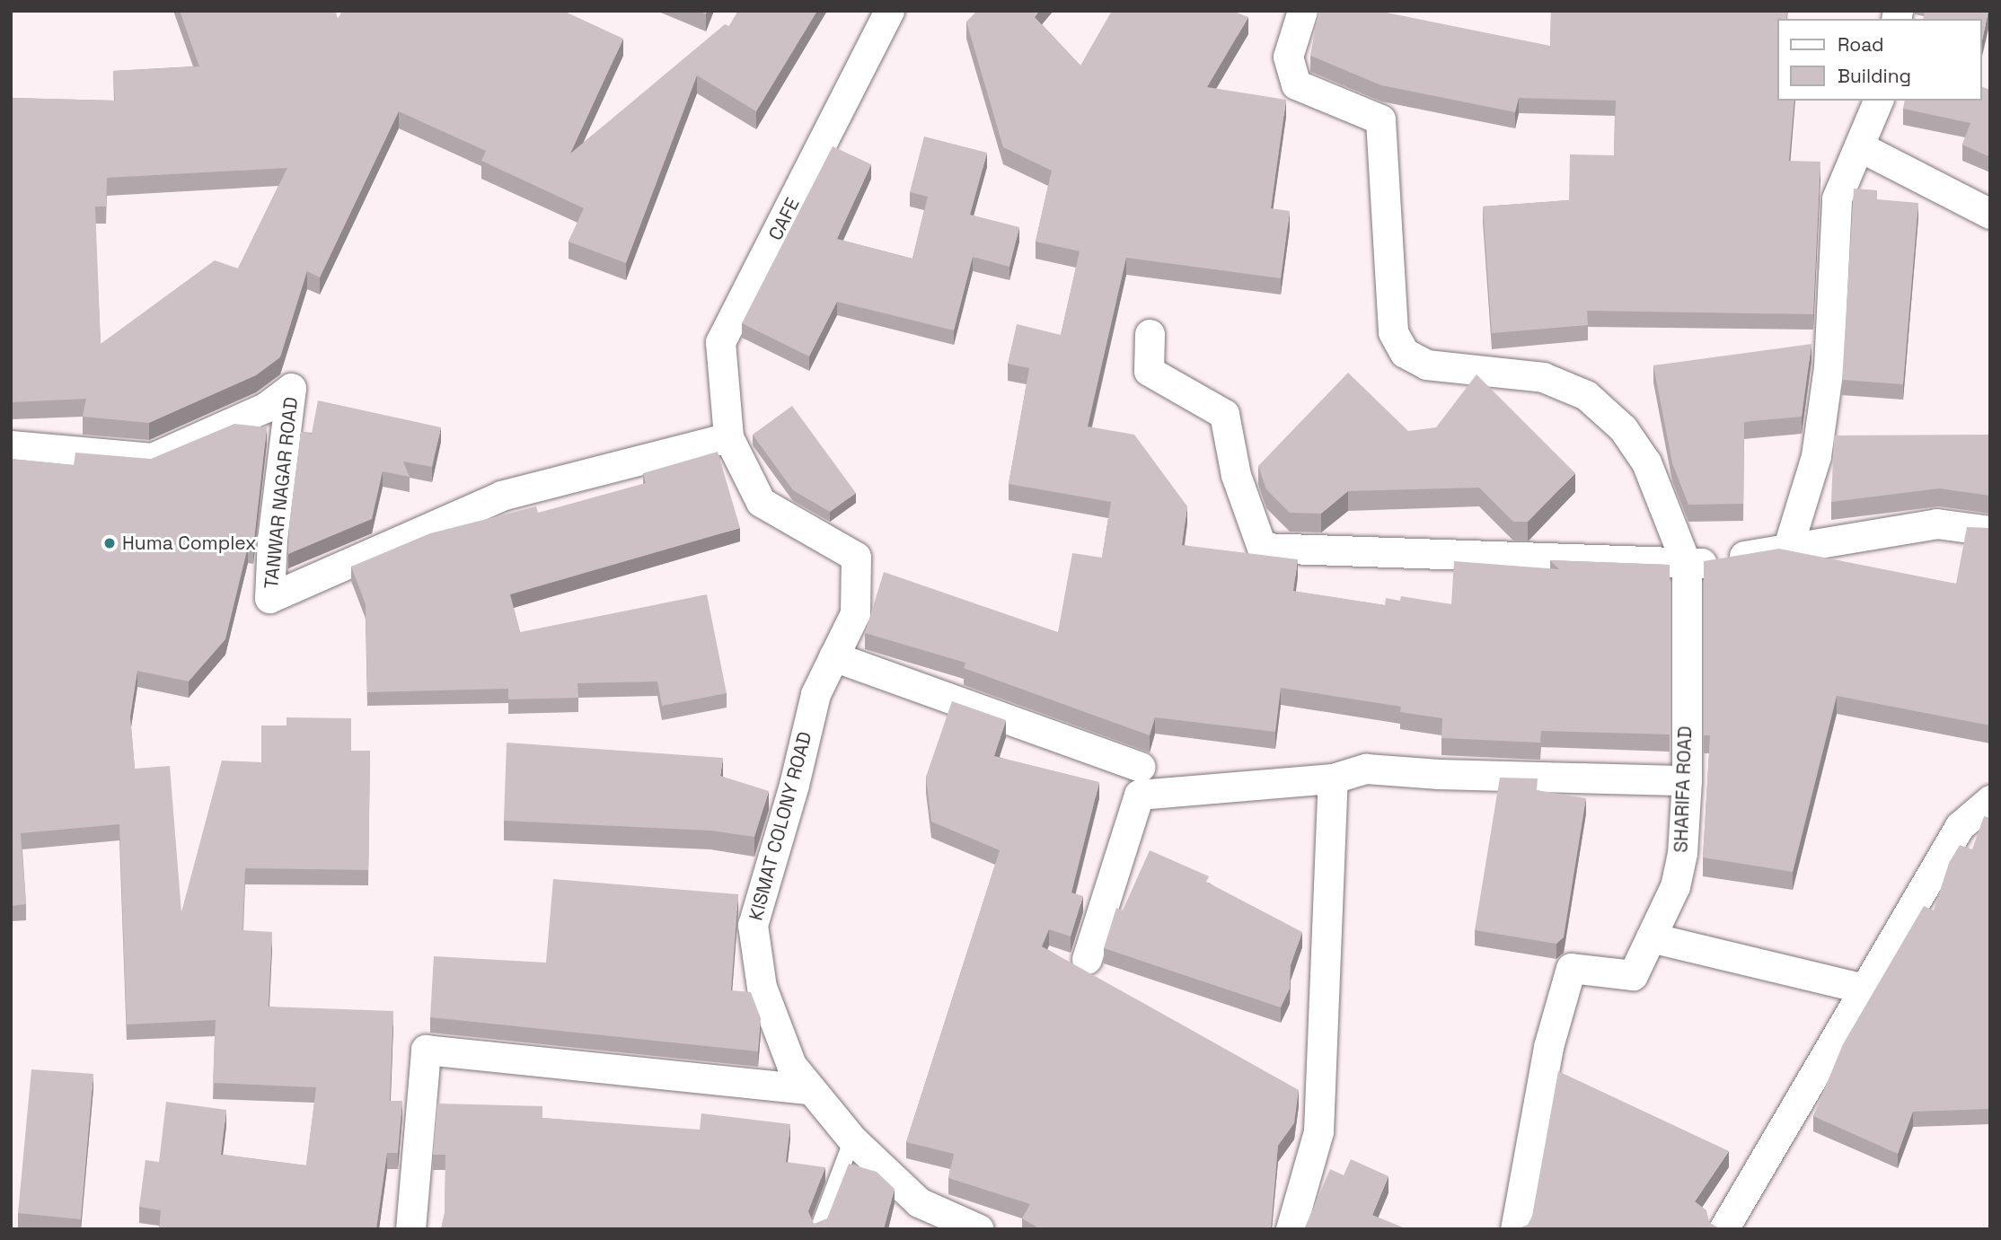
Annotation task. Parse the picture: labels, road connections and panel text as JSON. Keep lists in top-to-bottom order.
{
  "streets": {
    "street": [
      "CAFE",
      "TANWAR NAGAR ROAD",
      "SHARIFA ROAD",
      "KISMAT COLONY ROAD"
    ]
  },
  "crossings": [
    ["CAFE", "TANWAR NAGAR ROAD"],
    ["CAFE", "KISMAT COLONY ROAD"],
    ["TANWAR NAGAR ROAD", "KISMAT COLONY ROAD"]
  ],
  "places": ["Huma Complex"],
  "legend": ["Road", "Building"]
}
